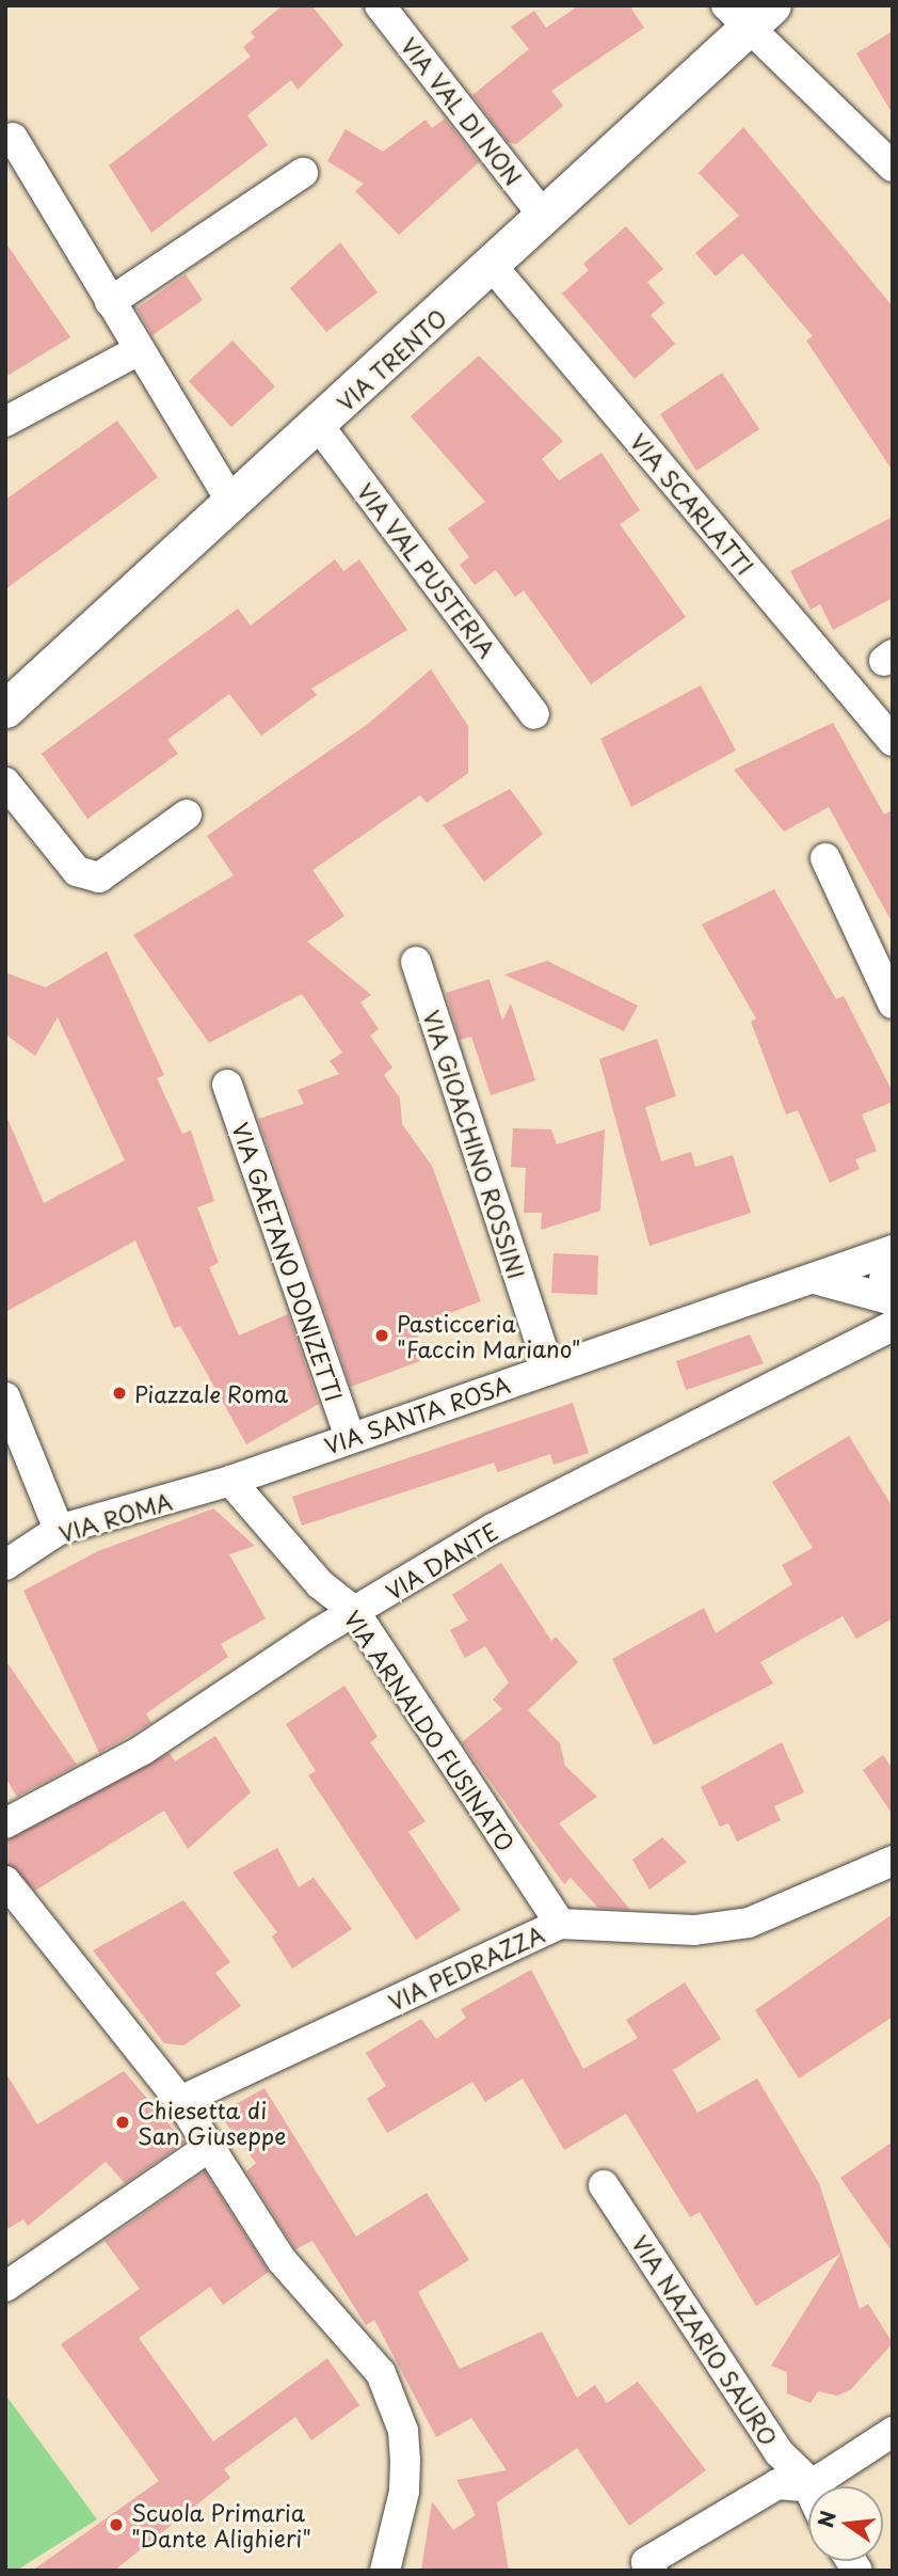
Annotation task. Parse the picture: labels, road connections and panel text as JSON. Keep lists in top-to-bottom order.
{
  "streets": {
    "street": [
      "VIA VAL DI NON",
      "VIA TRENTO",
      "VIA SCARLATTI",
      "VIA VAL PUSTERIA",
      "VIA GIOACHINO ROSSINI",
      "VIA GAETANO DONIZETTI",
      "VIA SANTA ROSA",
      "VIA ROMA",
      "VIA DANTE",
      "VIA ARNALDO FUSINATO",
      "VIA PEDRAZZA",
      "VIA NAZARIO SAURO"
    ]
  },
  "crossings": [
    ["VIA VAL DI NON", "VIA TRENTO"],
    ["VIA TRENTO", "VIA SCARLATTI"],
    ["VIA TRENTO", "VIA VAL PUSTERIA"],
    ["VIA GIOACHINO ROSSINI", "VIA SANTA ROSA"],
    ["VIA GAETANO DONIZETTI", "VIA SANTA ROSA"],
    ["VIA SANTA ROSA", "VIA ROMA"],
    ["VIA SANTA ROSA", "VIA ARNALDO FUSINATO"],
    ["VIA ROMA", "VIA ARNALDO FUSINATO"],
    ["VIA DANTE", "VIA ARNALDO FUSINATO"],
    ["VIA ARNALDO FUSINATO", "VIA PEDRAZZA"]
  ],
  "places": [
    "Pasticceria \"Faccin Mariano\"",
    "Piazzale Roma",
    "Chiesetta di San Giuseppe",
    "Scuola Primaria \"Dante Alighieri\""
  ],
  "north": "left"
}
